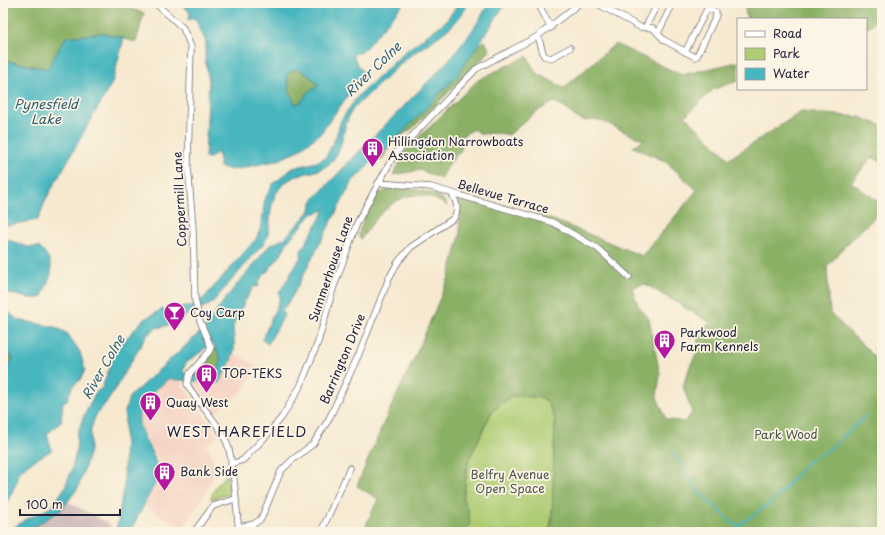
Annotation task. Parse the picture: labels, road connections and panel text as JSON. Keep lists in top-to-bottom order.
{
  "streets": {
    "street": [
      "Bellevue Terrace",
      "Coppermill Lane",
      "Summerhouse Lane",
      "Barrington Drive"
    ]
  },
  "crossings": [
    ["Bellevue Terrace", "Summerhouse Lane"],
    ["Bellevue Terrace", "Barrington Drive"],
    ["Coppermill Lane", "Summerhouse Lane"],
    ["Coppermill Lane", "Barrington Drive"]
  ],
  "districts": ["WEST HAREFIELD"],
  "water": ["River Colne", "Pynesfield Lake"],
  "parks": ["Park Wood", "Belfry Avenue Open Space"],
  "places": {
    "building": [
      "Hillingdon Narrowboats Association",
      "Parkwood Farm Kennels",
      "TOP-TEKS",
      "Quay West",
      "Bank Side"
    ],
    "bar": ["Coy Carp"]
  },
  "legend": ["Road", "Park", "Water"],
  "scale_bar": "100 m"
}
